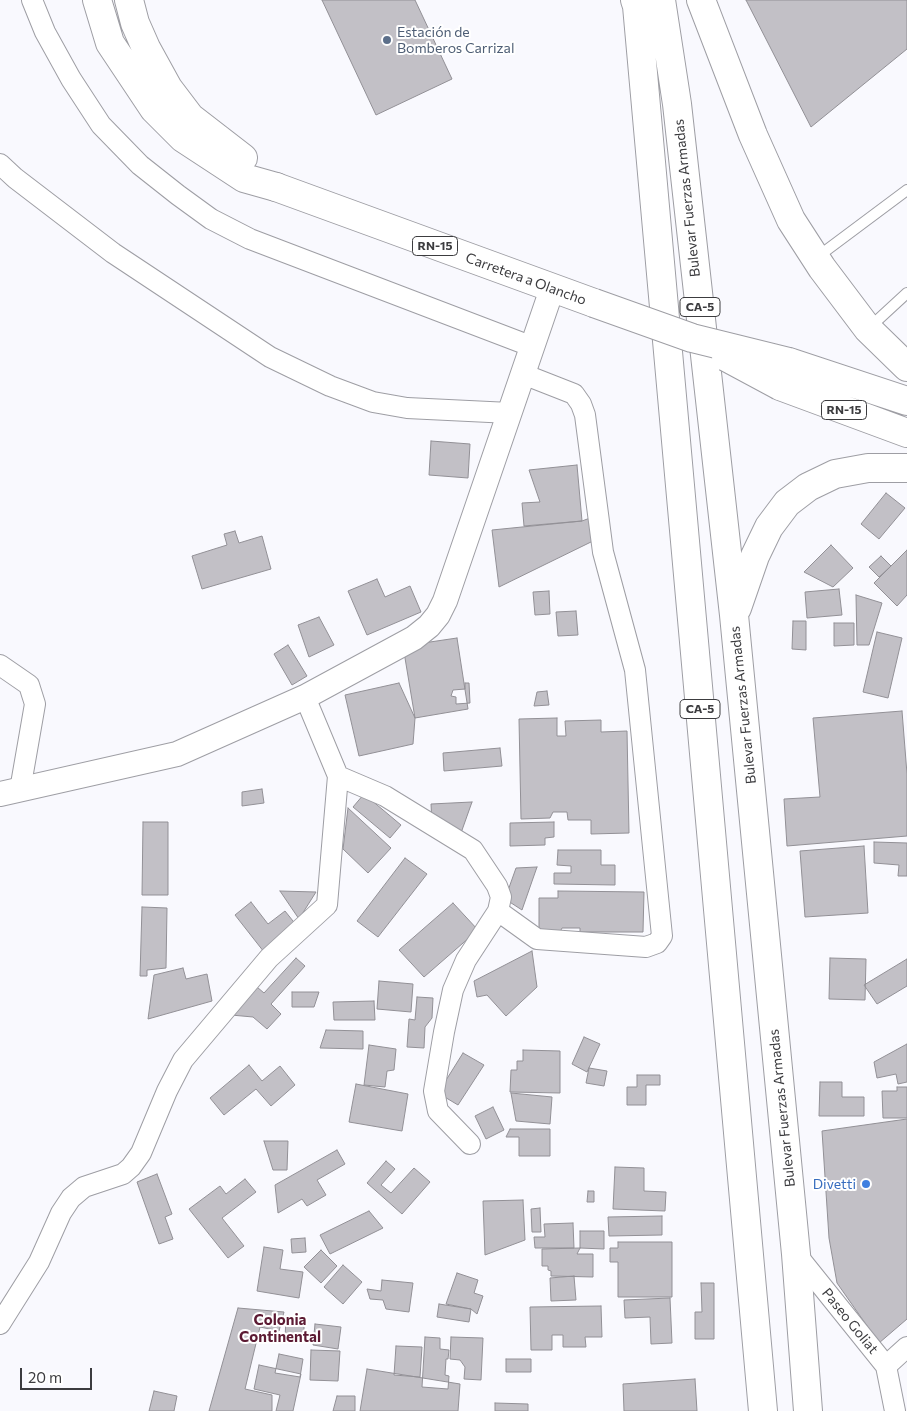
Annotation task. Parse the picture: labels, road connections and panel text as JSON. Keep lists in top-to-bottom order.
{
  "streets": {
    "main road": [
      "Bulevar Fuerzas Armadas",
      "RN-15",
      "Carretera a Olancho",
      "CA-5"
    ],
    "street": ["Paseo Goliat"]
  },
  "crossings": [
    ["Bulevar Fuerzas Armadas", "Paseo Goliat"]
  ],
  "districts": ["Colonia Continental"],
  "places": ["Estación de Bomberos Carrizal", "Divetti"],
  "scale_bar": "20 m"
}
